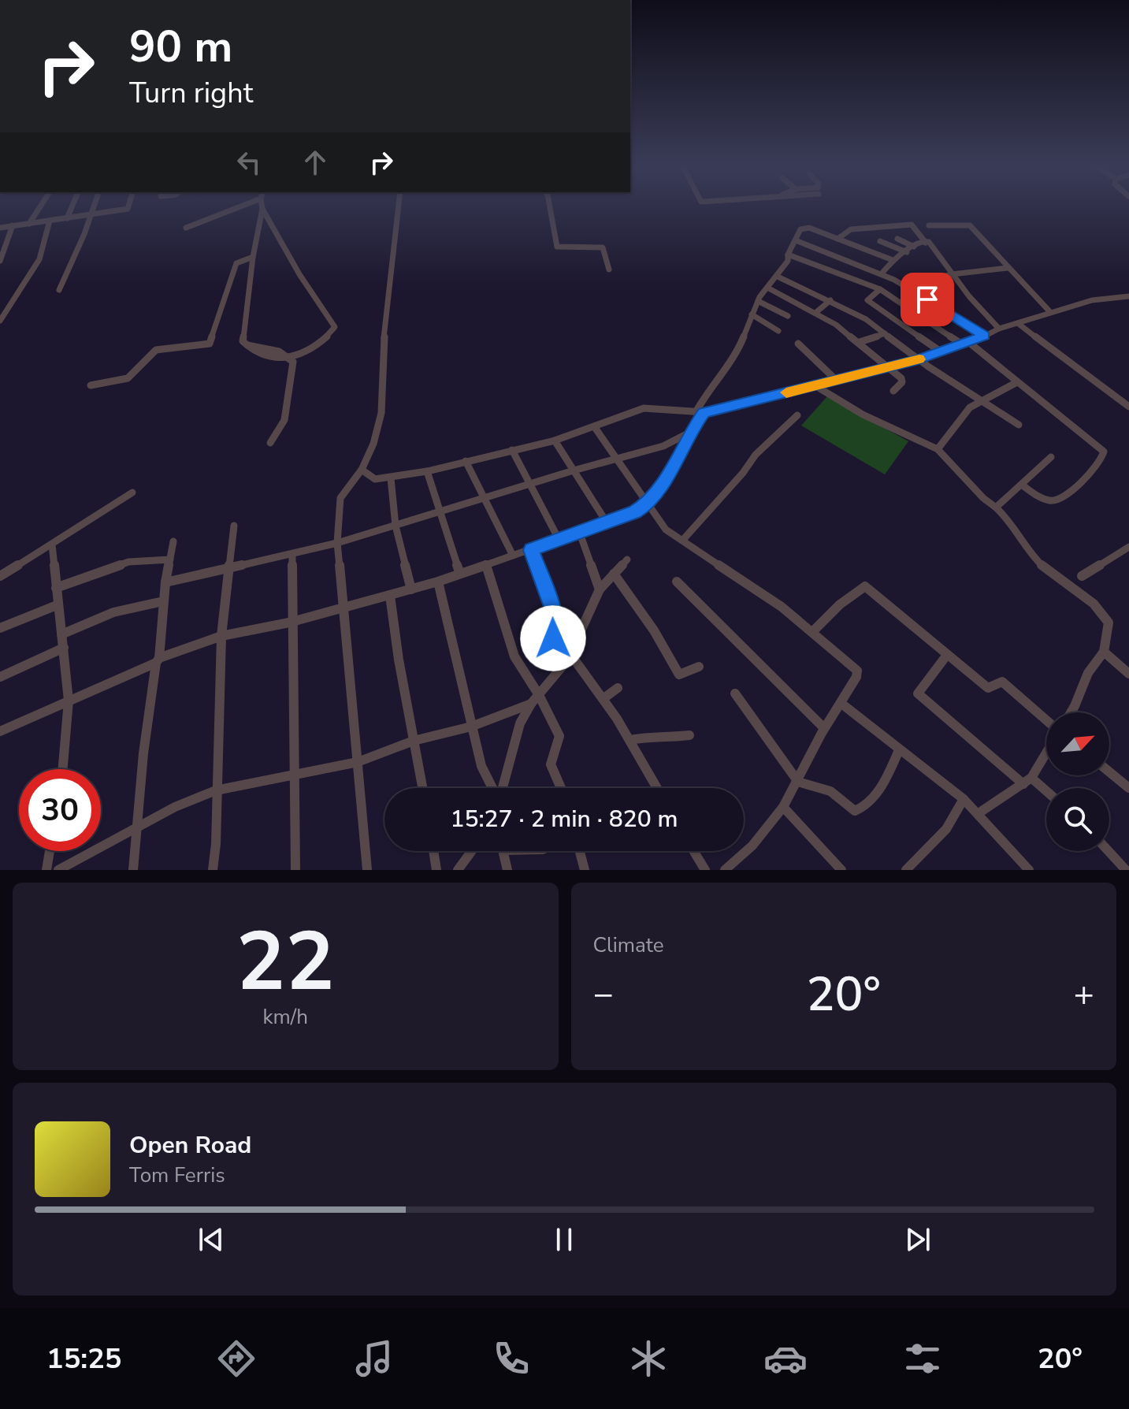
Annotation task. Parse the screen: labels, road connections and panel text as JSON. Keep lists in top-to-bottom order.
{
  "north": "top right",
  "page": {
    "turn": ["90 m", "Turn right"],
    "limit": "30",
    "trip": "15:27 · 2 min · 820 m",
    "tile": [
      ["22", "km/h"],
      "Climate"
    ],
    "heat": ["−", "20°", "+"],
    "song": ["Open Road", "Tom Ferris"],
    "tabs": ["15:25", "20°"]
  }
}
